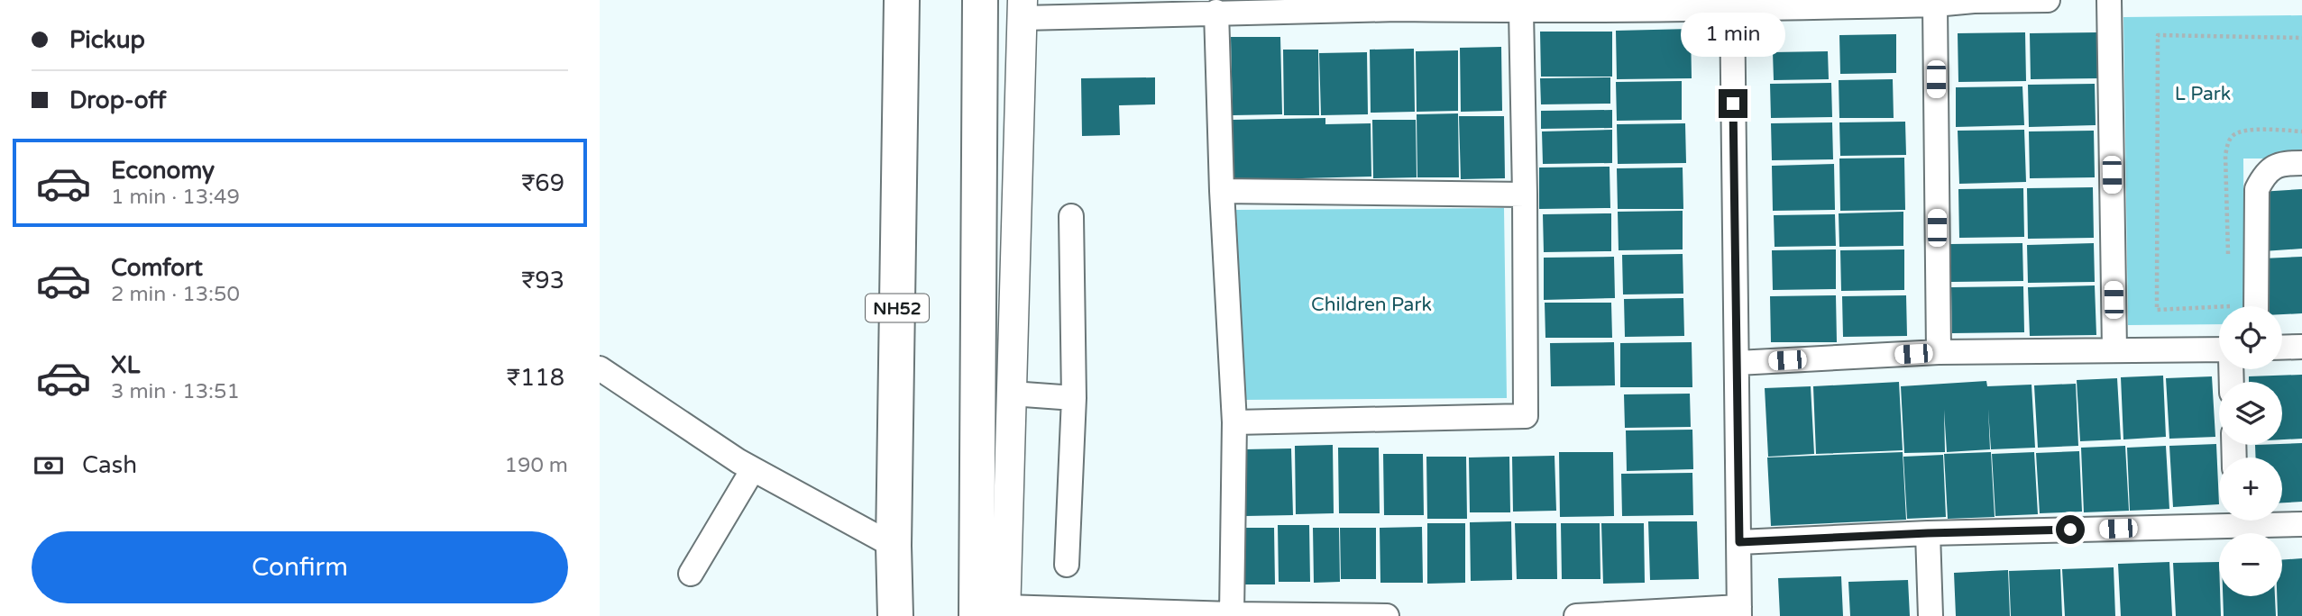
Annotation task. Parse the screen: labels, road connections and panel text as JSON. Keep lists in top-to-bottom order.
{
  "streets": {
    "highway": ["NH52"]
  },
  "parks": ["L Park", "Children Park"],
  "page": {
    "banner": ["Pickup", "Drop-off"],
    "bubble": "1 min",
    "list": [
      {
        "name": "Economy",
        "note": "1 min · 13:49",
        "value": "₹69"
      },
      {
        "name": "Comfort",
        "note": "2 min · 13:50",
        "value": "₹93"
      },
      {
        "name": "XL",
        "note": "3 min · 13:51",
        "value": "₹118"
      }
    ],
    "map_buttons": ["+", "−"],
    "pay": ["Cash", "190 m"],
    "buttons": "Confirm"
  }
}
